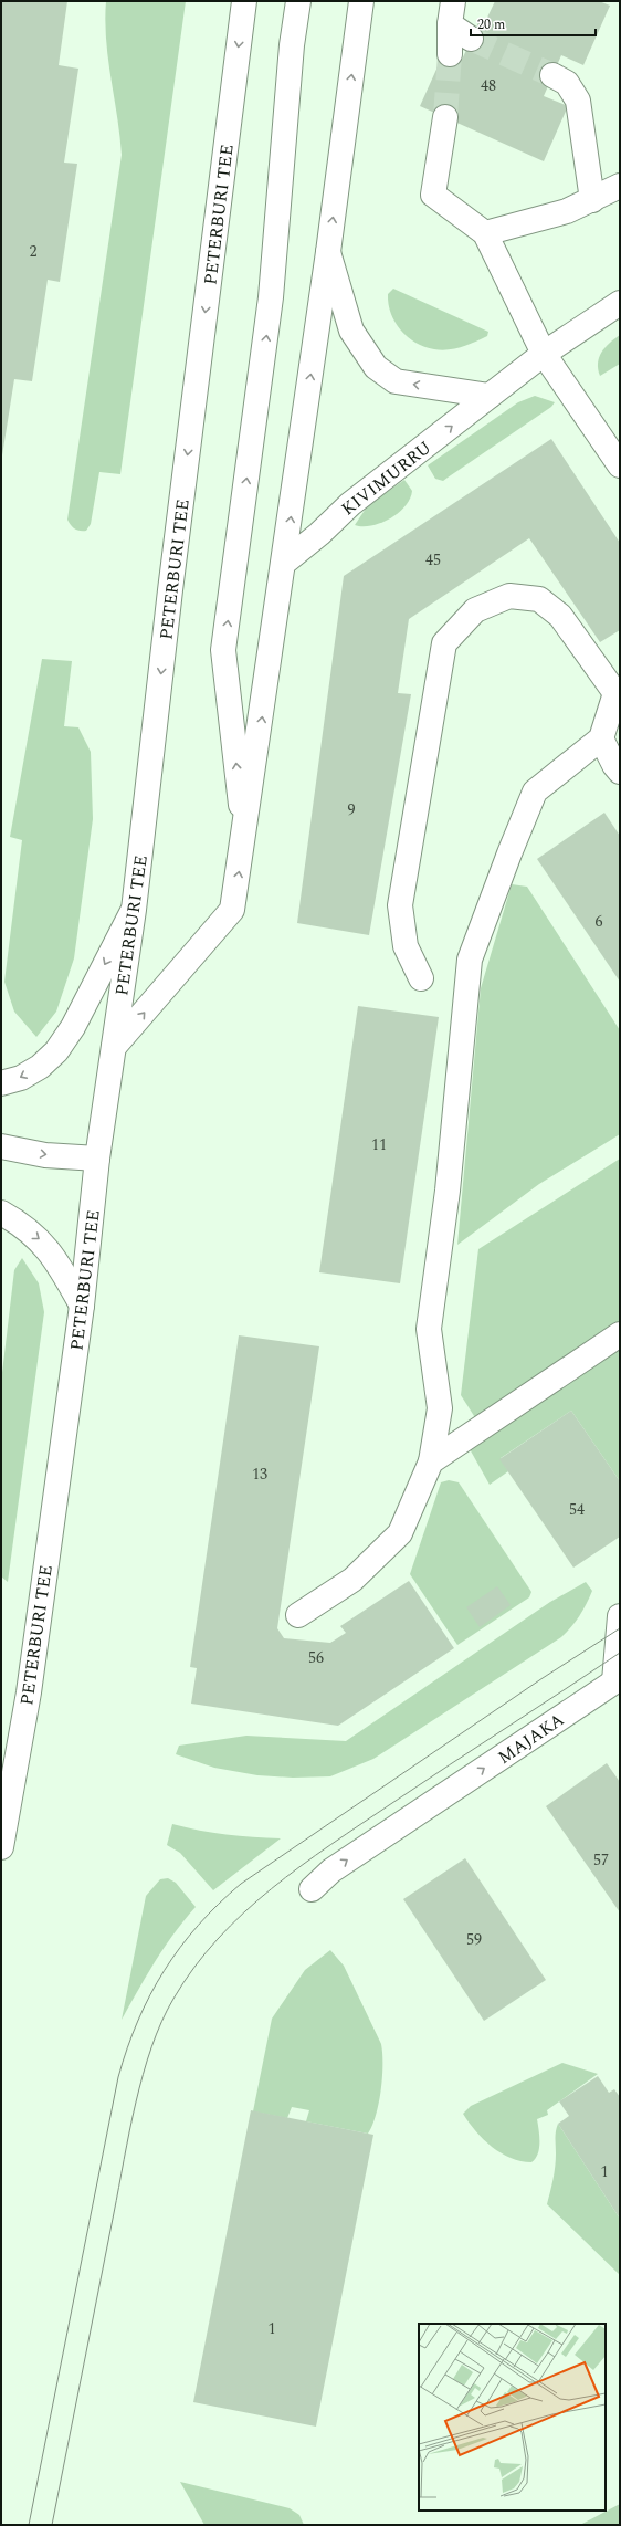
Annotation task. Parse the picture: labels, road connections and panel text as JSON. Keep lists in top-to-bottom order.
{
  "streets": {
    "main road": ["PETERBURI TEE", "KIVIMURRU", "MAJAKA"]
  },
  "one_way": ["KIVIMURRU", "MAJAKA"],
  "house_numbers": [
    "48",
    "2",
    "45",
    "9",
    "6",
    "11",
    "13",
    "54",
    "56",
    "57",
    "59",
    "1",
    "1"
  ],
  "scale_bar": "20 m"
}
